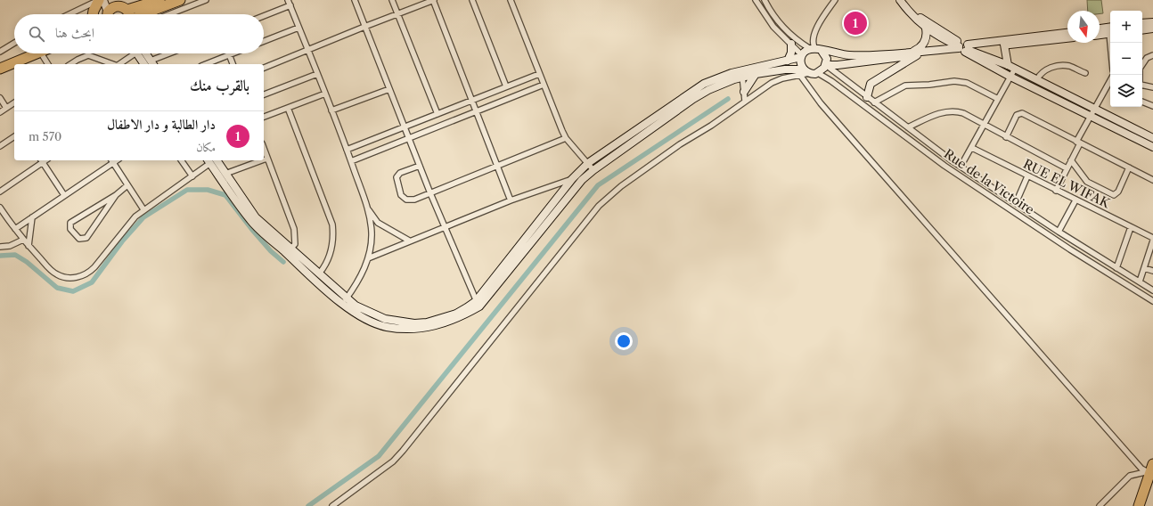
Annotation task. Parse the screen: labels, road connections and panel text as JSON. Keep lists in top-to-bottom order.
{
  "streets": {
    "street": ["Rue de la Victoire", "RUE EL WIFAK"]
  },
  "north": "bottom",
  "page": {
    "pins": "1",
    "map_buttons": ["+", "−"],
    "search": "ابحث هنا",
    "heading": "بالقرب منك",
    "list": [
      {
        "mark": "1",
        "name": "دار الطالبة و دار الاطفال",
        "note": "مكان",
        "value": "570 m"
      }
    ]
  }
}
